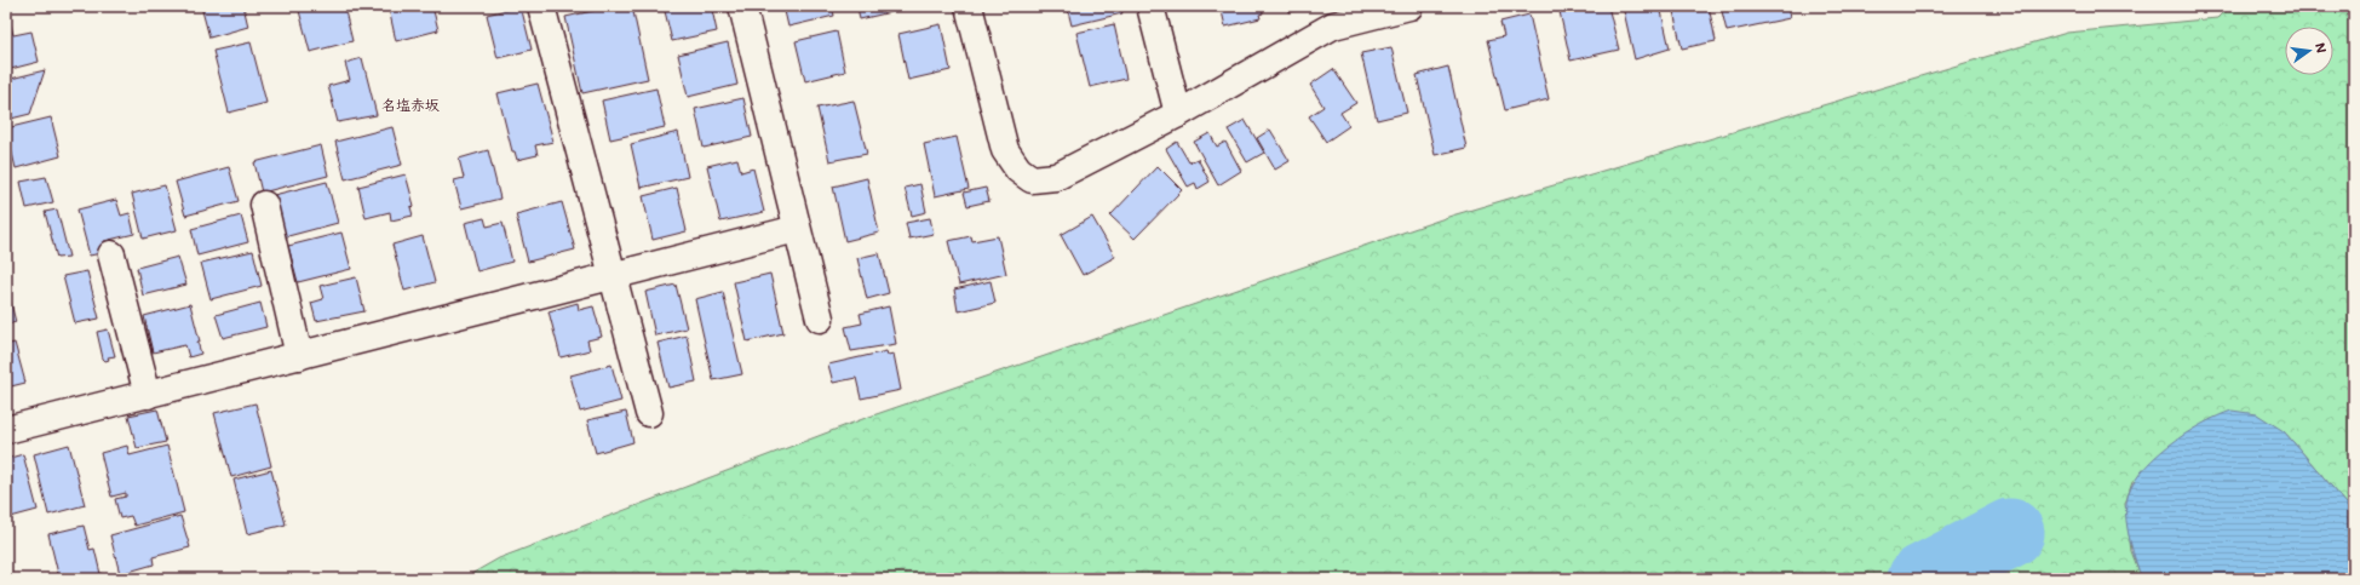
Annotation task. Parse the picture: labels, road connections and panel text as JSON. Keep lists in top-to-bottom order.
{
  "districts": ["名塩赤坂"],
  "north": "right"
}
